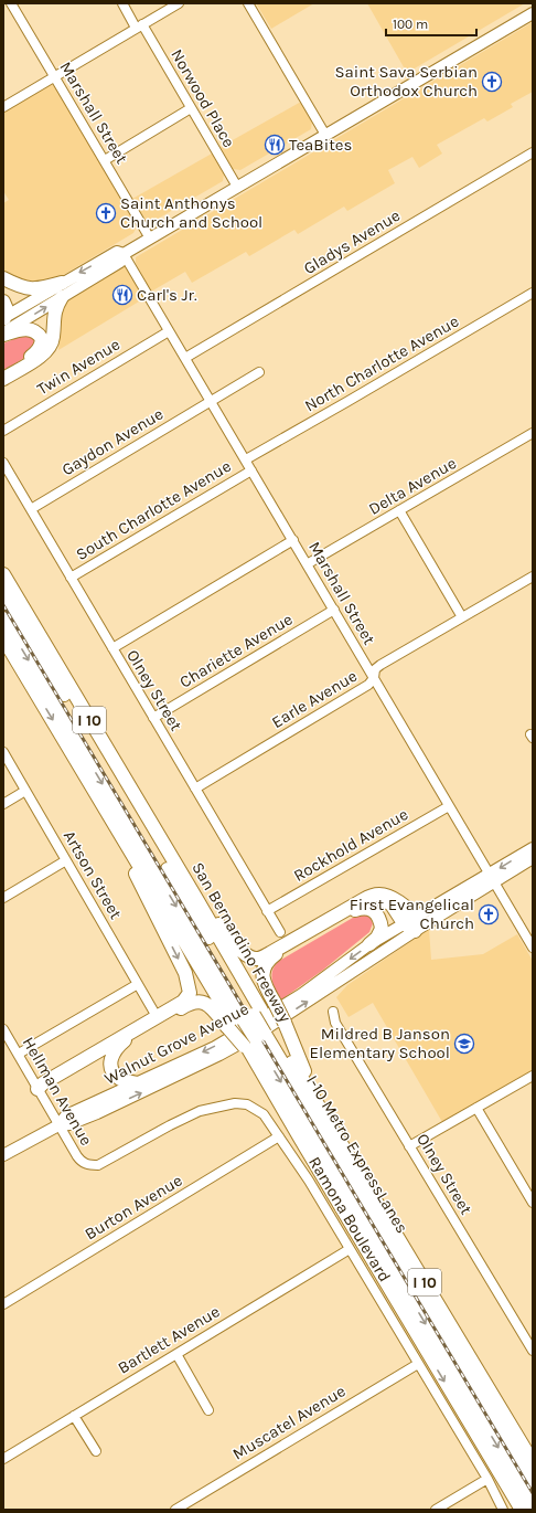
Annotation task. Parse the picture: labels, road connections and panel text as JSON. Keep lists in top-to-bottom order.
{
  "streets": {
    "highway": ["I 10", "San Bernardino Freeway", "I-10 Metro ExpressLanes"],
    "main road": ["Walnut Grove Avenue"],
    "street": [
      "Norwood Place",
      "Marshall Street",
      "Gladys Avenue",
      "North Charlotte Avenue",
      "Twin Avenue",
      "Gaydon Avenue",
      "Delta Avenue",
      "South Charlotte Avenue",
      "Chariette Avenue",
      "Olney Street",
      "Earle Avenue",
      "Rockhold Avenue",
      "Artson Street",
      "Hellman Avenue",
      "Burton Avenue",
      "Ramona Boulevard",
      "Bartlett Avenue",
      "Muscatel Avenue"
    ]
  },
  "crossings": [
    ["Marshall Street", "Gladys Avenue"],
    ["Marshall Street", "North Charlotte Avenue"],
    ["Marshall Street", "Twin Avenue"],
    ["Marshall Street", "Gaydon Avenue"],
    ["Marshall Street", "Delta Avenue"],
    ["Marshall Street", "South Charlotte Avenue"],
    ["Marshall Street", "Chariette Avenue"],
    ["Marshall Street", "Earle Avenue"],
    ["Marshall Street", "Rockhold Avenue"],
    ["Marshall Street", "Walnut Grove Avenue"],
    ["Gaydon Avenue", "Olney Street"],
    ["South Charlotte Avenue", "Olney Street"],
    ["Chariette Avenue", "Olney Street"],
    ["Olney Street", "Earle Avenue"],
    ["Olney Street", "Rockhold Avenue"],
    ["I 10", "San Bernardino Freeway"],
    ["I 10", "I-10 Metro ExpressLanes"],
    ["San Bernardino Freeway", "I-10 Metro ExpressLanes"],
    ["Walnut Grove Avenue", "Hellman Avenue"],
    ["Hellman Avenue", "Ramona Boulevard"],
    ["Burton Avenue", "Ramona Boulevard"],
    ["Ramona Boulevard", "Bartlett Avenue"],
    ["Ramona Boulevard", "Muscatel Avenue"]
  ],
  "places": {
    "church": ["Saint Sava Serbian Orthodox Church", "Saint Anthonys Church and School", "First Evangelical Church"],
    "restaurant": ["TeaBites", "Carl's Jr."],
    "school or university": ["Mildred B Janson Elementary School"]
  },
  "scale_bar": "100 m"
}
